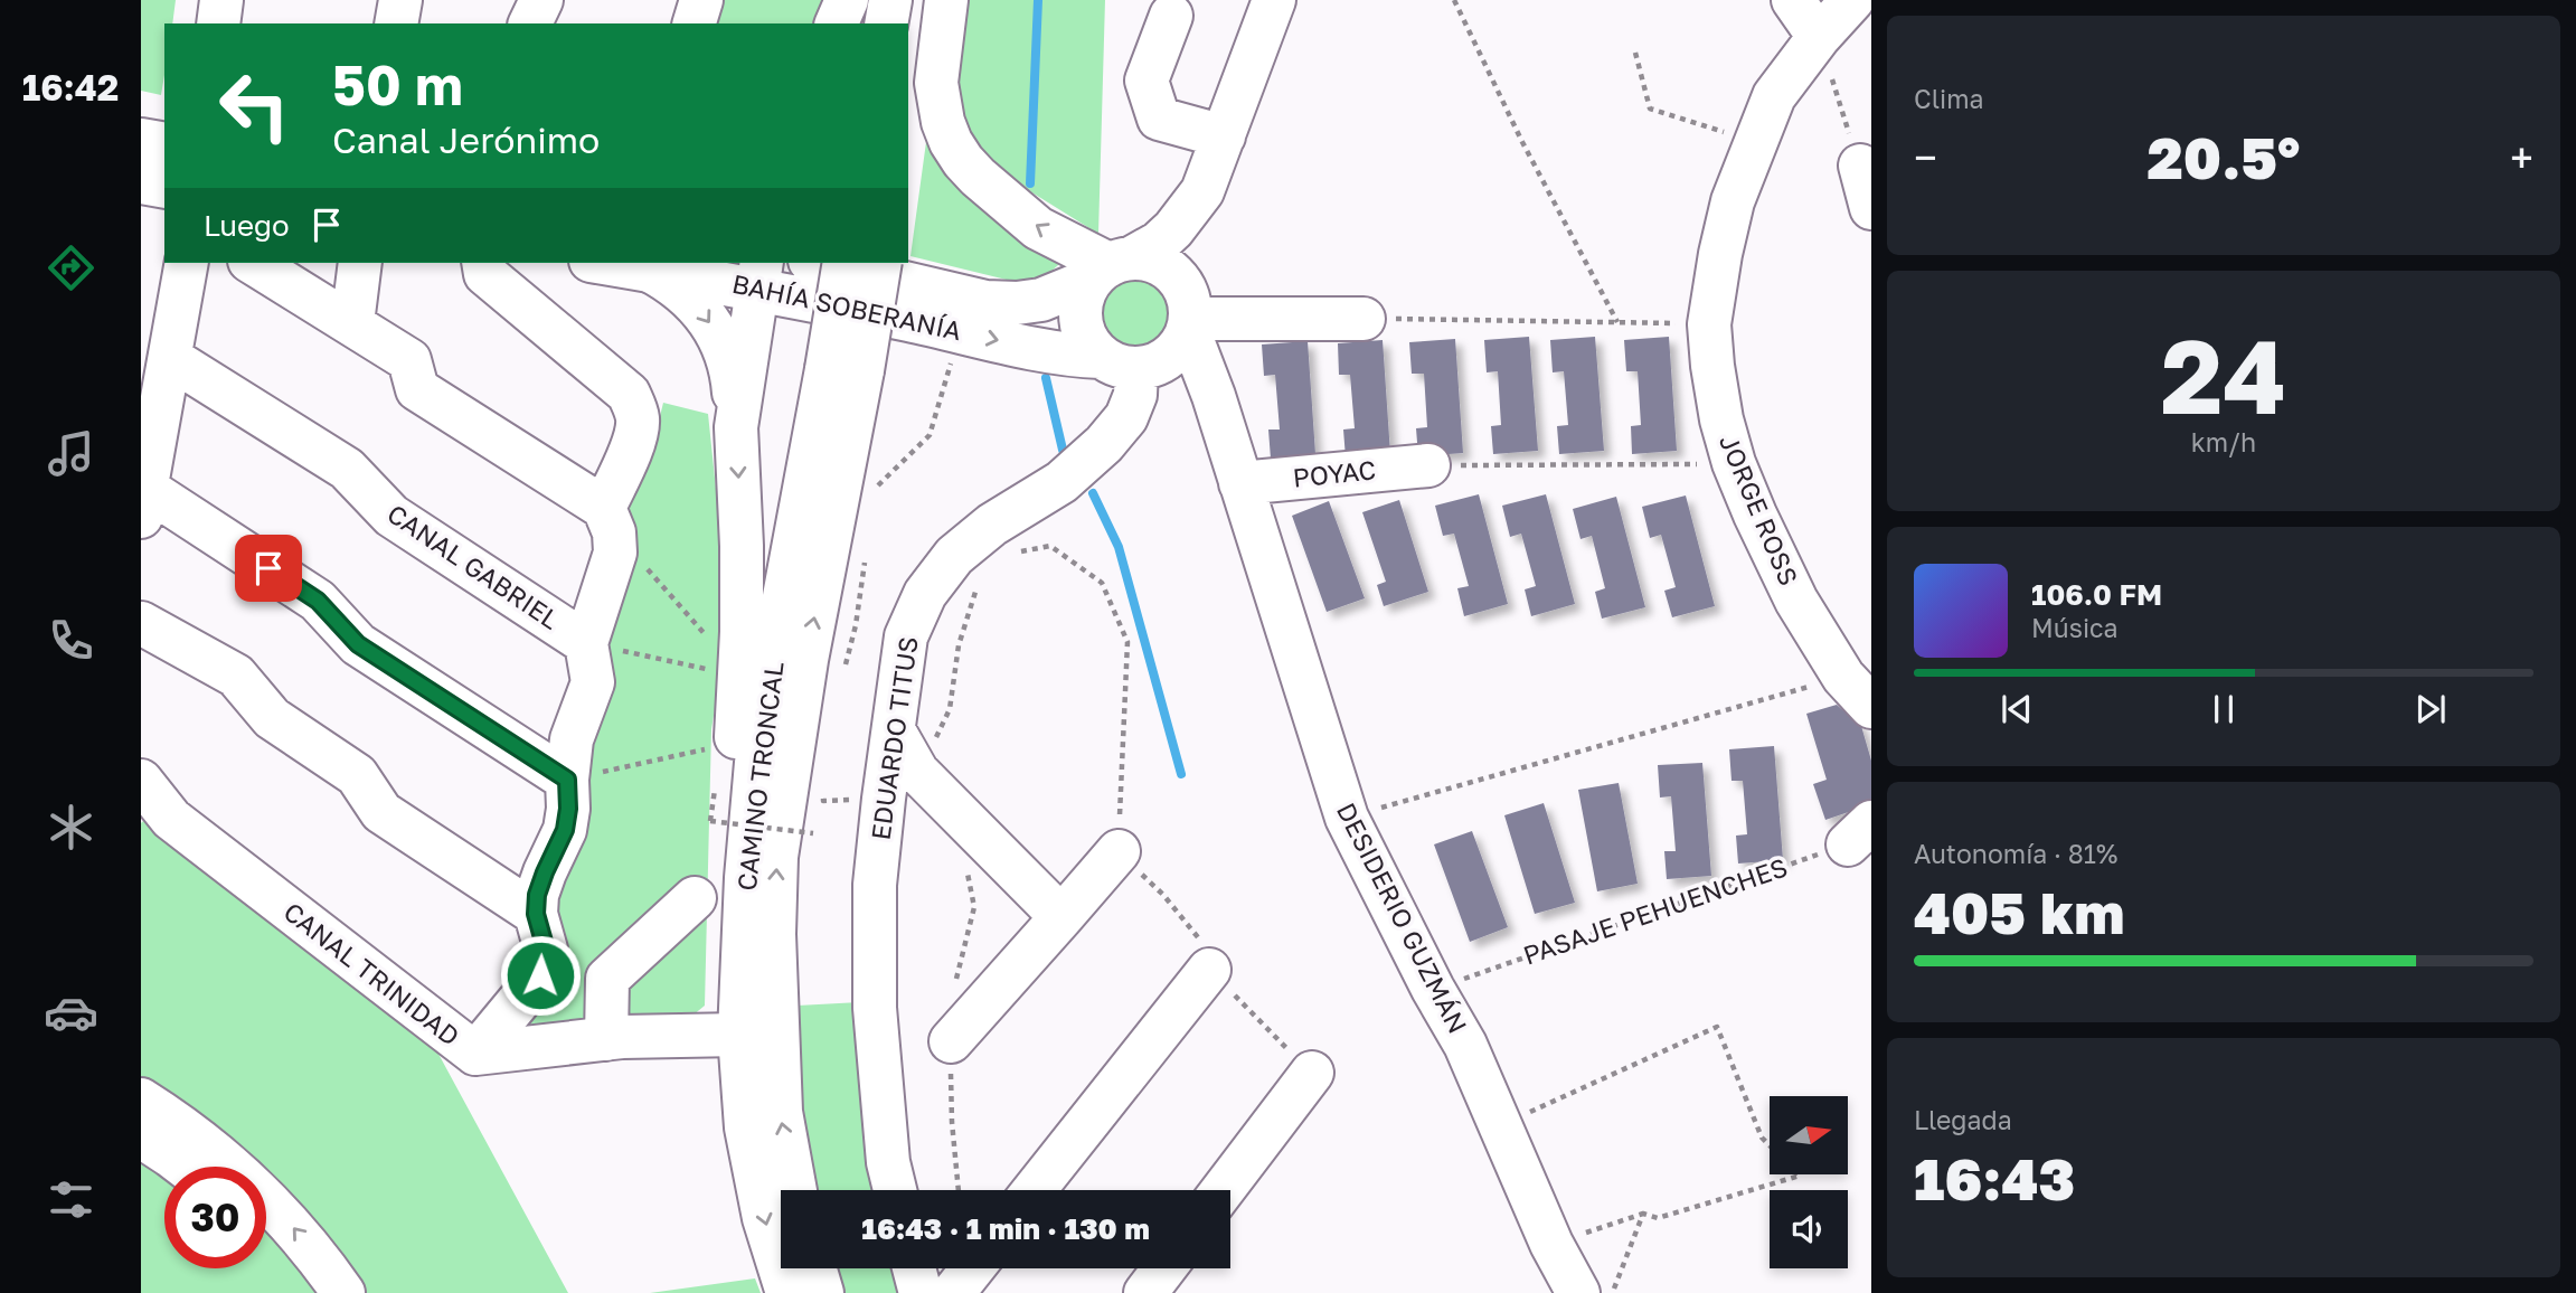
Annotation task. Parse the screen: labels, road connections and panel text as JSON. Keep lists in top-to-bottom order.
{
  "streets": {
    "main road": [
      "BAHÍA SOBERANÍA",
      "POYAC",
      "JORGE ROSS",
      "CANAL GABRIEL",
      "EDUARDO TITUS",
      "CAMINO TRONCAL",
      "DESIDERIO GUZMÁN",
      "CANAL TRINIDAD"
    ],
    "path": ["PASAJE PEHUENCHES"]
  },
  "crossings": [
    ["BAHÍA SOBERANÍA", "EDUARDO TITUS"],
    ["BAHÍA SOBERANÍA", "DESIDERIO GUZMÁN"],
    ["POYAC", "DESIDERIO GUZMÁN"],
    ["EDUARDO TITUS", "DESIDERIO GUZMÁN"],
    ["CAMINO TRONCAL", "CANAL TRINIDAD"],
    ["PASAJE PEHUENCHES", "DESIDERIO GUZMÁN"]
  ],
  "north": "right",
  "page": {
    "tabs": "16:42",
    "tile": [
      "Clima",
      ["24", "km/h"],
      ["Autonomía · 81%", "405 km"],
      ["Llegada", "16:43"]
    ],
    "turn": ["50 m", "Canal Jerónimo"],
    "heat": ["−", "20.5°", "+"],
    "then": "Luego",
    "song": ["106.0 FM", "Música"],
    "limit": "30",
    "trip": "16:43 · 1 min · 130 m"
  }
}
